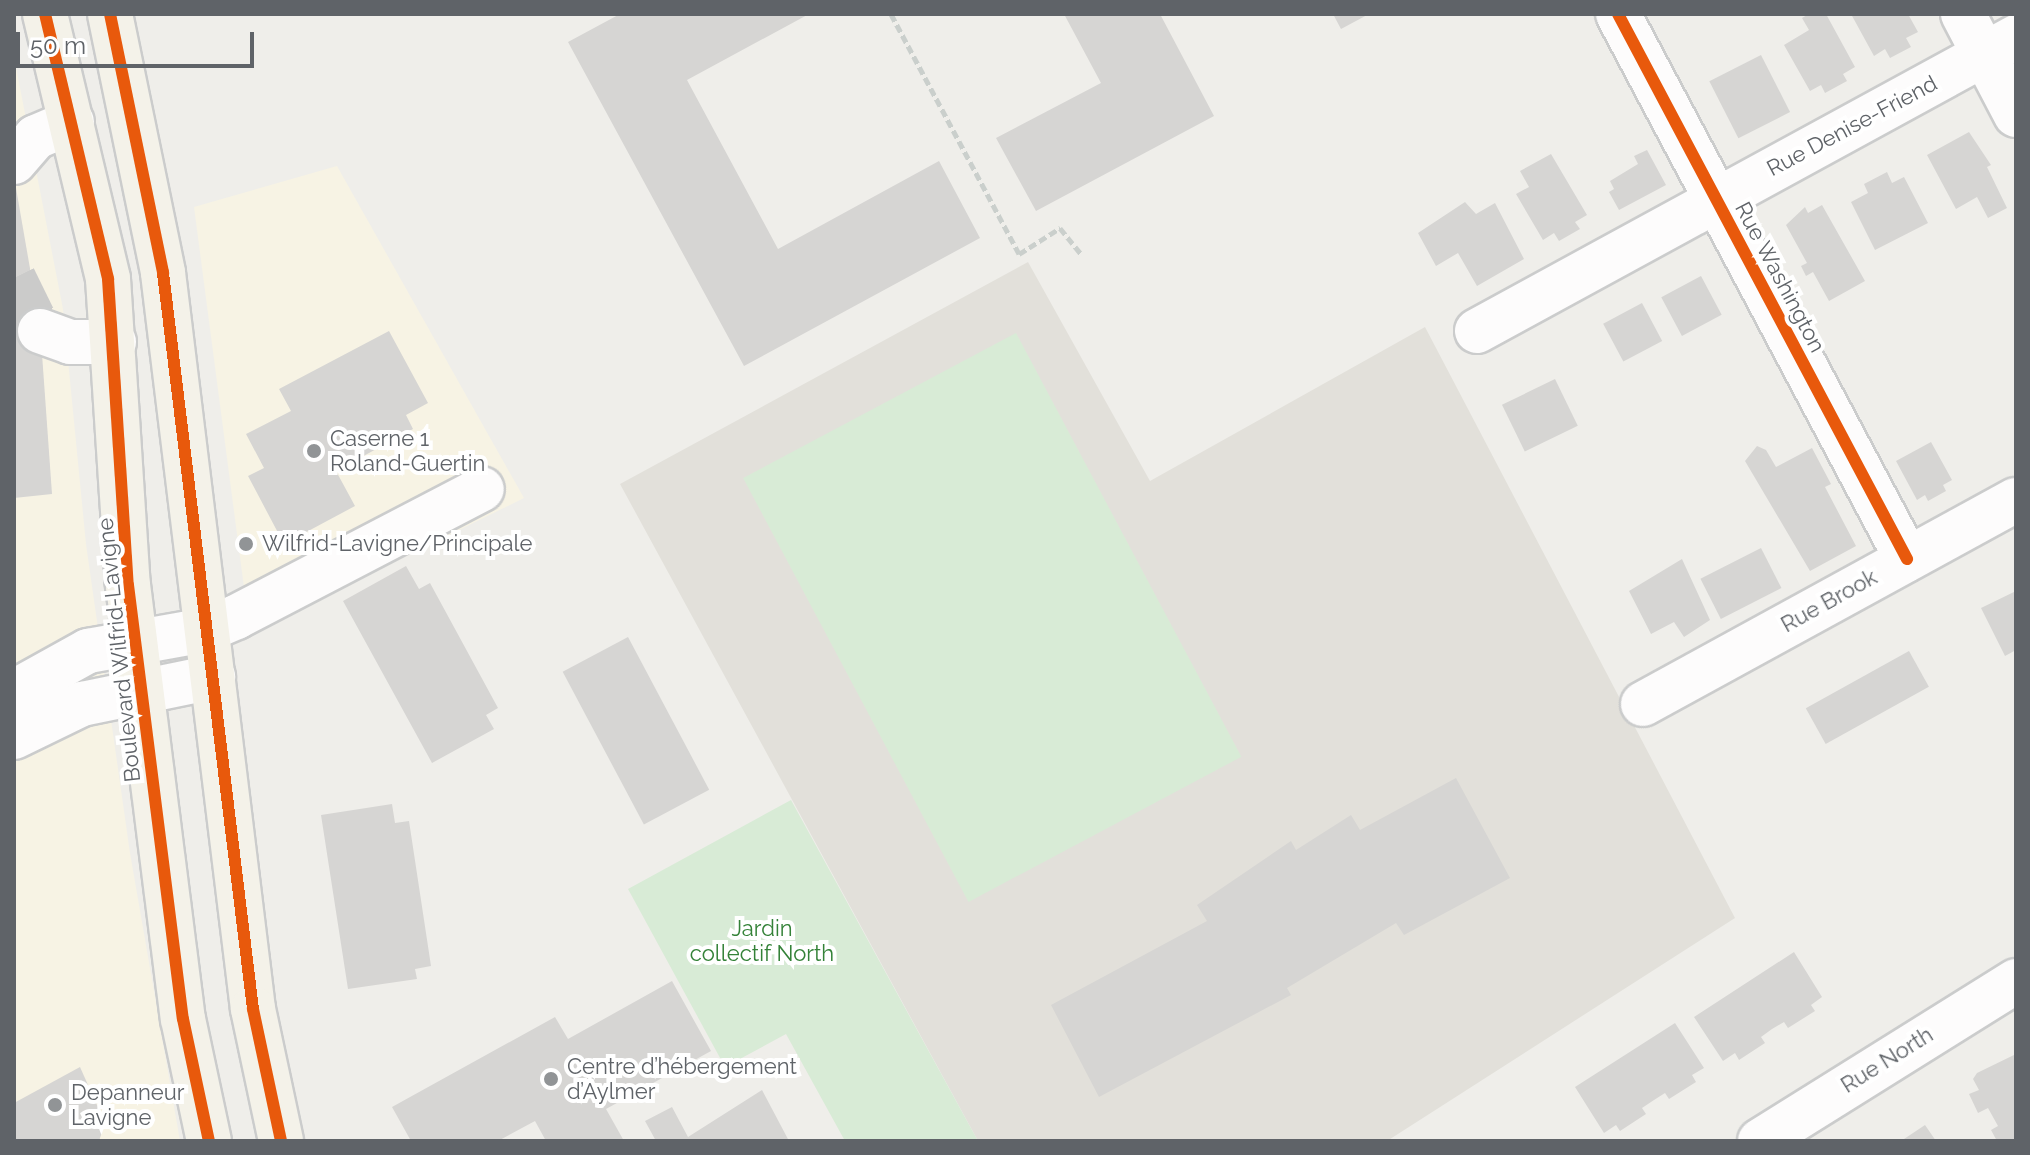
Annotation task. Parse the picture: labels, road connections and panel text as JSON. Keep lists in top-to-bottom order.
{
  "streets": {
    "main road": ["Boulevard Wilfrid-Lavigne"],
    "street": [
      "Rue Denise-Friend",
      "Rue Washington",
      "Rue Brook",
      "Rue North"
    ]
  },
  "crossings": [
    ["Rue Denise-Friend", "Rue Washington"],
    ["Rue Washington", "Rue Brook"]
  ],
  "parks": ["Jardin collectif North"],
  "places": [
    "Caserne 1 Roland-Guertin",
    "Wilfrid-Lavigne/Principale",
    "Centre d’hébergement d’Aylmer",
    "Depanneur Lavigne"
  ],
  "scale_bar": "50 m"
}
